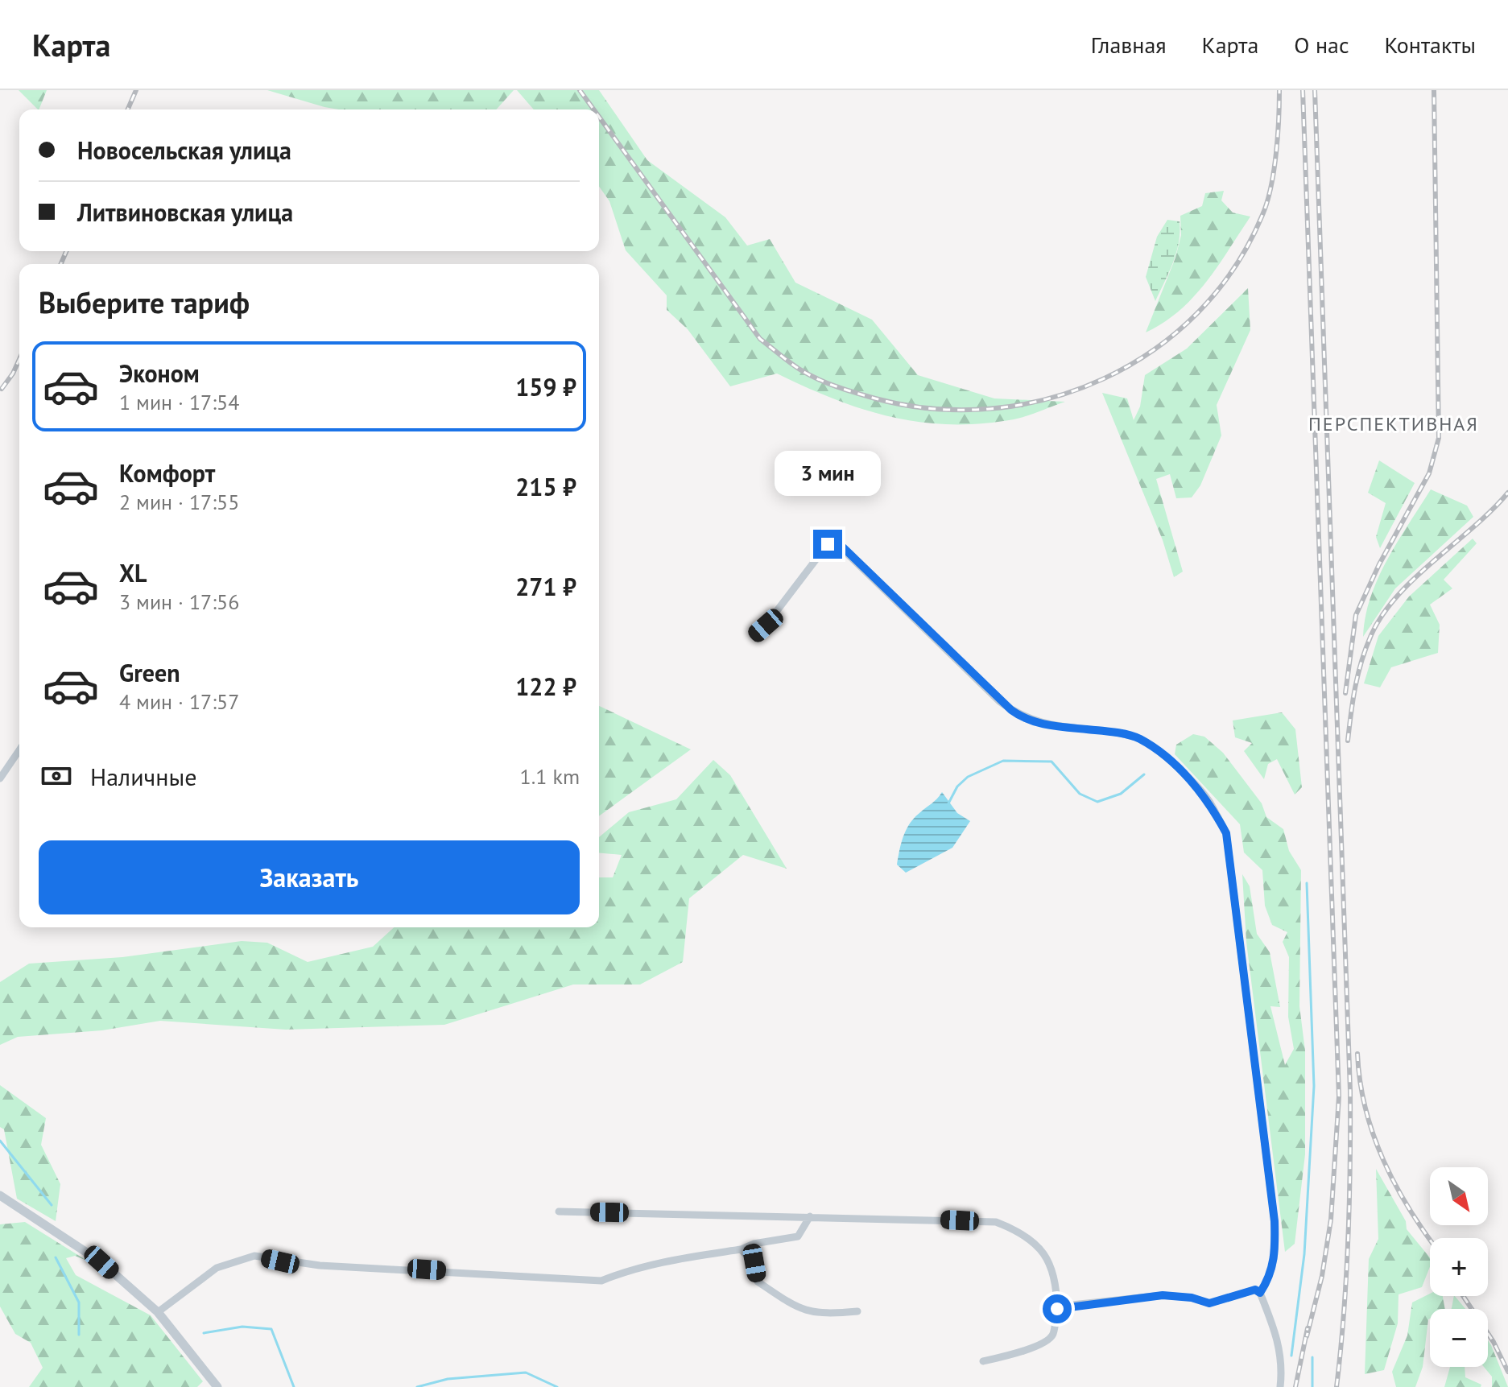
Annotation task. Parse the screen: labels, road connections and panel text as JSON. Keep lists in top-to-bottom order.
{
  "districts": ["ПЕРСПЕКТИВНАЯ"],
  "north": "bottom right",
  "page": {
    "header": "Карта",
    "nav": [
      "Главная",
      "Карта",
      "О нас",
      "Контакты"
    ],
    "banner": ["Новосельская улица", "Литвиновская улица"],
    "heading": "Выберите тариф",
    "list": [
      {
        "name": "Эконом",
        "note": "1 мин · 17:54",
        "value": "159 ₽"
      },
      {
        "name": "Комфорт",
        "note": "2 мин · 17:55",
        "value": "215 ₽"
      },
      {
        "name": "XL",
        "note": "3 мин · 17:56",
        "value": "271 ₽"
      },
      {
        "name": "Green",
        "note": "4 мин · 17:57",
        "value": "122 ₽"
      }
    ],
    "bubble": "3 мин",
    "pay": ["Наличные", "1.1 km"],
    "buttons": "Заказать",
    "map_buttons": ["+", "−"]
  }
}
